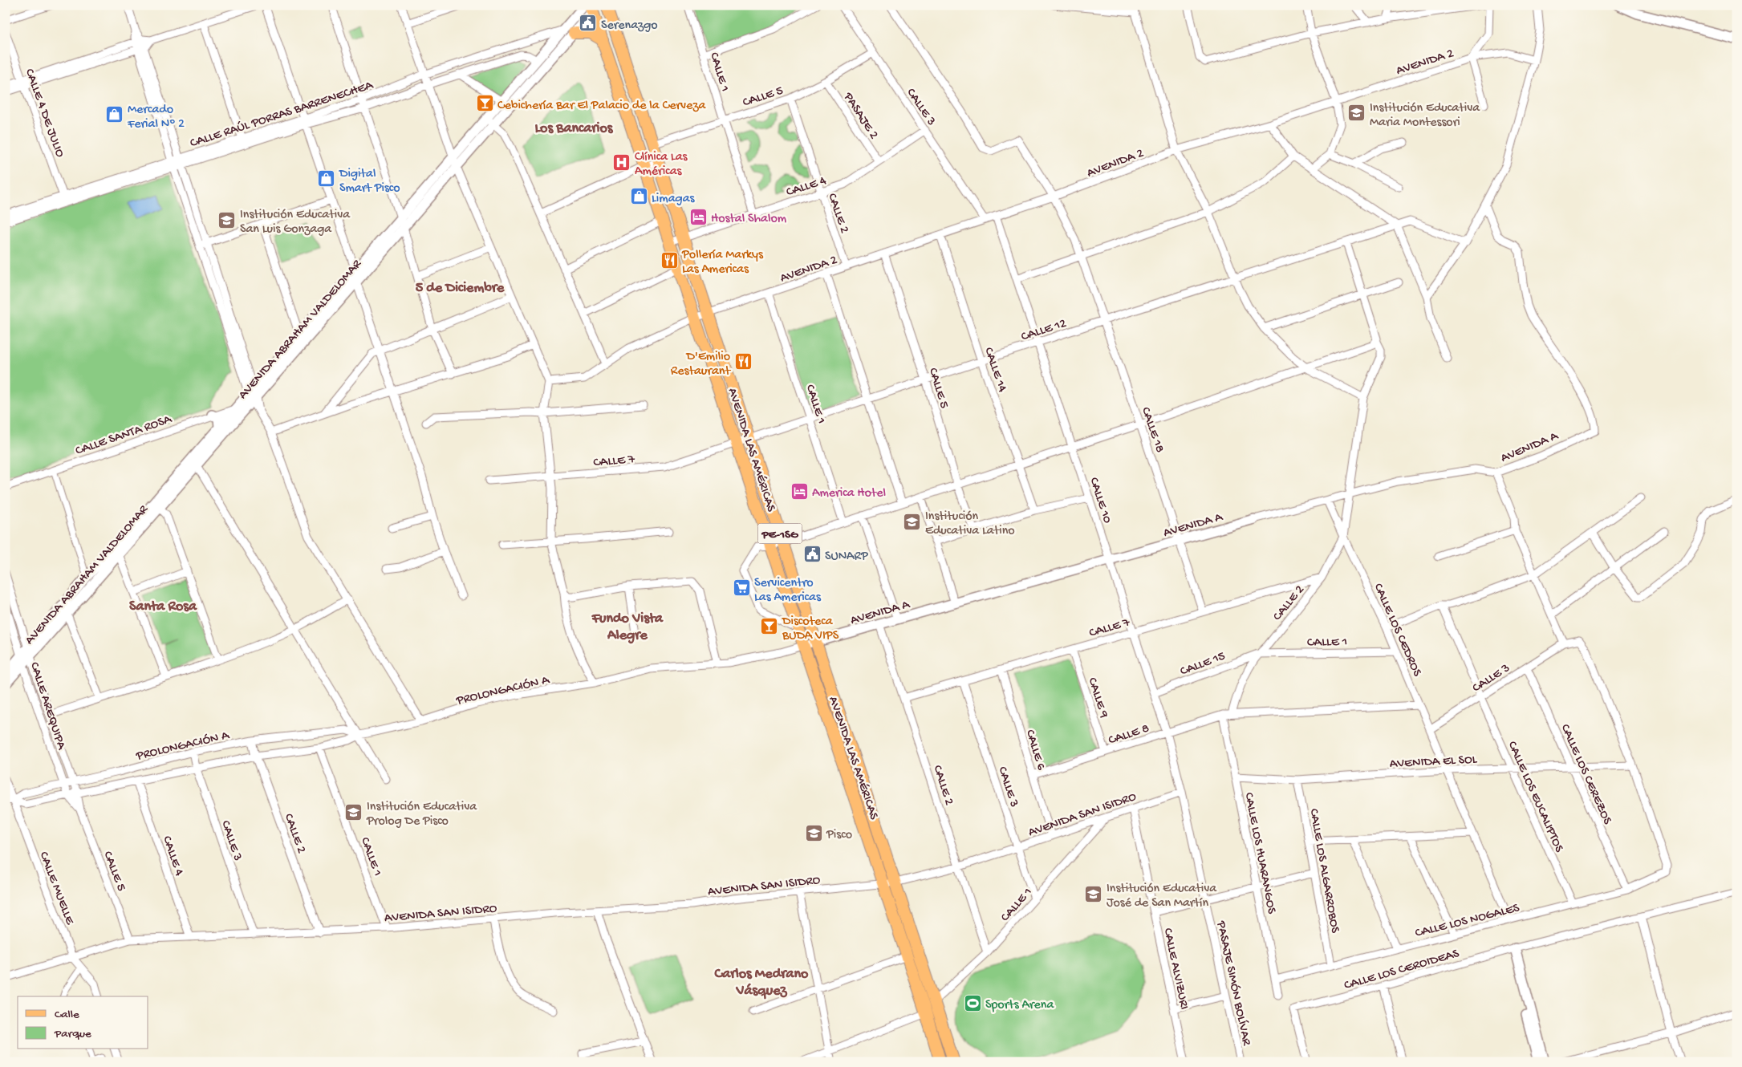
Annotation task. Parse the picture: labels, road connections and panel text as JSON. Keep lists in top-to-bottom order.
{
  "streets": {
    "main road": ["AVENIDA LAS AMÉRICAS", "PE-1SG"],
    "street": [
      "AVENIDA 2",
      "CALLE 1",
      "CALLE 5",
      "CALLE 3",
      "CALLE 4 DE JULIO",
      "CALLE RAÚL PORRAS BARRENECHEA",
      "PASAJE 2",
      "CALLE 4",
      "CALLE 2",
      "AVENIDA ABRAHAM VALDELOMAR",
      "CALLE 12",
      "CALLE 14",
      "CALLE 18",
      "CALLE SANTA ROSA",
      "AVENIDA A",
      "CALLE 7",
      "CALLE 10",
      "CALLE LOS CEDROS",
      "CALLE 15",
      "PROLONGACIÓN A",
      "CALLE 9",
      "CALLE AREQUIPA",
      "CALLE 8",
      "CALLE 6",
      "AVENIDA EL SOL",
      "CALLE LOS CEREZOS",
      "CALLE LOS EUCALIPTOS",
      "AVENIDA SAN ISIDRO",
      "CALLE LOS HUARANGOS",
      "CALLE LOS ALGARROBOS",
      "CALLE MUELLE",
      "CALLE LOS NOGALES",
      "CALLE LOS CEROIDEAS",
      "CALLE ALVIZURI",
      "PASAJE SIMÓN BOLÍVAR"
    ]
  },
  "crossings": [
    ["AVENIDA 2", "CALLE 1"],
    ["AVENIDA 2", "CALLE 5"],
    ["AVENIDA 2", "CALLE 3"],
    ["AVENIDA 2", "CALLE 2"],
    ["AVENIDA 2", "CALLE 14"],
    ["AVENIDA 2", "CALLE 18"],
    ["AVENIDA 2", "AVENIDA LAS AMÉRICAS"],
    ["AVENIDA 2", "CALLE 10"],
    ["CALLE 1", "CALLE 5"],
    ["CALLE 1", "CALLE 3"],
    ["CALLE 1", "CALLE 4"],
    ["CALLE 1", "CALLE 2"],
    ["CALLE 1", "CALLE 12"],
    ["CALLE 1", "AVENIDA LAS AMÉRICAS"],
    ["CALLE 1", "CALLE LOS CEDROS"],
    ["CALLE 1", "CALLE 15"],
    ["CALLE 1", "PROLONGACIÓN A"],
    ["CALLE 1", "AVENIDA SAN ISIDRO"],
    ["CALLE 5", "CALLE 3"],
    ["CALLE 5", "PASAJE 2"],
    ["CALLE 5", "CALLE 2"],
    ["CALLE 5", "CALLE 12"],
    ["CALLE 5", "AVENIDA LAS AMÉRICAS"],
    ["CALLE 5", "CALLE AREQUIPA"],
    ["CALLE 5", "AVENIDA SAN ISIDRO"],
    ["CALLE 3", "CALLE 4"],
    ["CALLE 3", "CALLE 7"],
    ["CALLE 3", "CALLE LOS CEDROS"],
    ["CALLE 3", "PROLONGACIÓN A"],
    ["CALLE 3", "CALLE LOS CEREZOS"],
    ["CALLE 3", "CALLE LOS EUCALIPTOS"],
    ["CALLE 3", "AVENIDA SAN ISIDRO"],
    ["CALLE 4 DE JULIO", "CALLE RAÚL PORRAS BARRENECHEA"],
    ["CALLE RAÚL PORRAS BARRENECHEA", "AVENIDA ABRAHAM VALDELOMAR"],
    ["PASAJE 2", "CALLE 4"],
    ["CALLE 4", "CALLE 2"],
    ["CALLE 4", "AVENIDA LAS AMÉRICAS"],
    ["CALLE 4", "PROLONGACIÓN A"],
    ["CALLE 4", "AVENIDA SAN ISIDRO"],
    ["CALLE 2", "AVENIDA A"],
    ["CALLE 2", "CALLE 7"],
    ["CALLE 2", "CALLE LOS CEDROS"],
    ["CALLE 2", "CALLE 15"],
    ["CALLE 2", "PROLONGACIÓN A"],
    ["CALLE 2", "CALLE 8"],
    ["CALLE 2", "AVENIDA SAN ISIDRO"],
    ["AVENIDA ABRAHAM VALDELOMAR", "CALLE SANTA ROSA"],
    ["AVENIDA ABRAHAM VALDELOMAR", "AVENIDA LAS AMÉRICAS"],
    ["AVENIDA ABRAHAM VALDELOMAR", "CALLE AREQUIPA"],
    ["CALLE 12", "CALLE 14"],
    ["CALLE 12", "CALLE 18"],
    ["CALLE 12", "AVENIDA LAS AMÉRICAS"],
    ["CALLE 12", "CALLE 7"],
    ["CALLE 12", "CALLE 10"],
    ["CALLE 18", "AVENIDA A"],
    ["CALLE 18", "CALLE 7"],
    ["AVENIDA A", "AVENIDA LAS AMÉRICAS"],
    ["AVENIDA A", "CALLE 10"],
    ["AVENIDA A", "PROLONGACIÓN A"],
    ["AVENIDA LAS AMÉRICAS", "CALLE 7"],
    ["AVENIDA LAS AMÉRICAS", "AVENIDA SAN ISIDRO"],
    ["CALLE 7", "CALLE 10"],
    ["CALLE 7", "CALLE 9"],
    ["CALLE 7", "CALLE 6"],
    ["CALLE 10", "CALLE 15"],
    ["CALLE 10", "CALLE 8"],
    ["CALLE 10", "AVENIDA SAN ISIDRO"],
    ["CALLE 10", "PASAJE SIMÓN BOLÍVAR"],
    ["CALLE LOS CEDROS", "CALLE 8"],
    ["CALLE LOS CEDROS", "AVENIDA EL SOL"],
    ["CALLE LOS CEDROS", "CALLE LOS NOGALES"],
    ["PROLONGACIÓN A", "CALLE AREQUIPA"],
    ["PROLONGACIÓN A", "CALLE MUELLE"],
    ["CALLE 9", "CALLE 8"],
    ["CALLE 8", "CALLE 6"],
    ["CALLE 8", "CALLE LOS HUARANGOS"],
    ["CALLE 6", "AVENIDA SAN ISIDRO"],
    ["AVENIDA EL SOL", "CALLE LOS CEREZOS"],
    ["AVENIDA EL SOL", "CALLE LOS EUCALIPTOS"],
    ["AVENIDA EL SOL", "CALLE LOS HUARANGOS"],
    ["AVENIDA EL SOL", "CALLE LOS ALGARROBOS"],
    ["AVENIDA EL SOL", "CALLE LOS NOGALES"],
    ["CALLE LOS CEREZOS", "CALLE LOS NOGALES"],
    ["CALLE LOS EUCALIPTOS", "CALLE LOS NOGALES"],
    ["AVENIDA SAN ISIDRO", "CALLE MUELLE"],
    ["AVENIDA SAN ISIDRO", "CALLE ALVIZURI"],
    ["AVENIDA SAN ISIDRO", "PASAJE SIMÓN BOLÍVAR"],
    ["CALLE LOS HUARANGOS", "CALLE LOS NOGALES"],
    ["CALLE LOS ALGARROBOS", "CALLE LOS NOGALES"]
  ],
  "districts": [
    "Los Bancarios",
    "5 de Diciembre",
    "Santa Rosa",
    "Fundo Vista Alegre",
    "Carlos Medrano Vásquez"
  ],
  "places": {
    "public building": ["Serenazgo", "SUNARP"],
    "bar": ["Cebichería Bar El Palacio de la Cerveza", "Discoteca BUDA VIPS"],
    "school or university": [
      "Institución Educativa Maria Montessori",
      "Institución Educativa San Luis Gonzaga",
      "Institución Educativa Latino",
      "Institución Educativa Prolog De Pisco",
      "Pisco",
      "Institución Educativa José de San Martín"
    ],
    "shop": ["Mercado Ferial Nº 2", "Digital Smart Pisco", "Limagas"],
    "hospital": ["Clínica Las Américas"],
    "hotel": ["Hostal Shalom", "America Hotel"],
    "restaurant": ["Pollería Markys Las Americas", "D'Emilio Restaurant"],
    "supermarket": ["Servicentro Las Americas"],
    "sports": ["Sports Arena"]
  },
  "legend": ["Calle", "Parque"]
}
